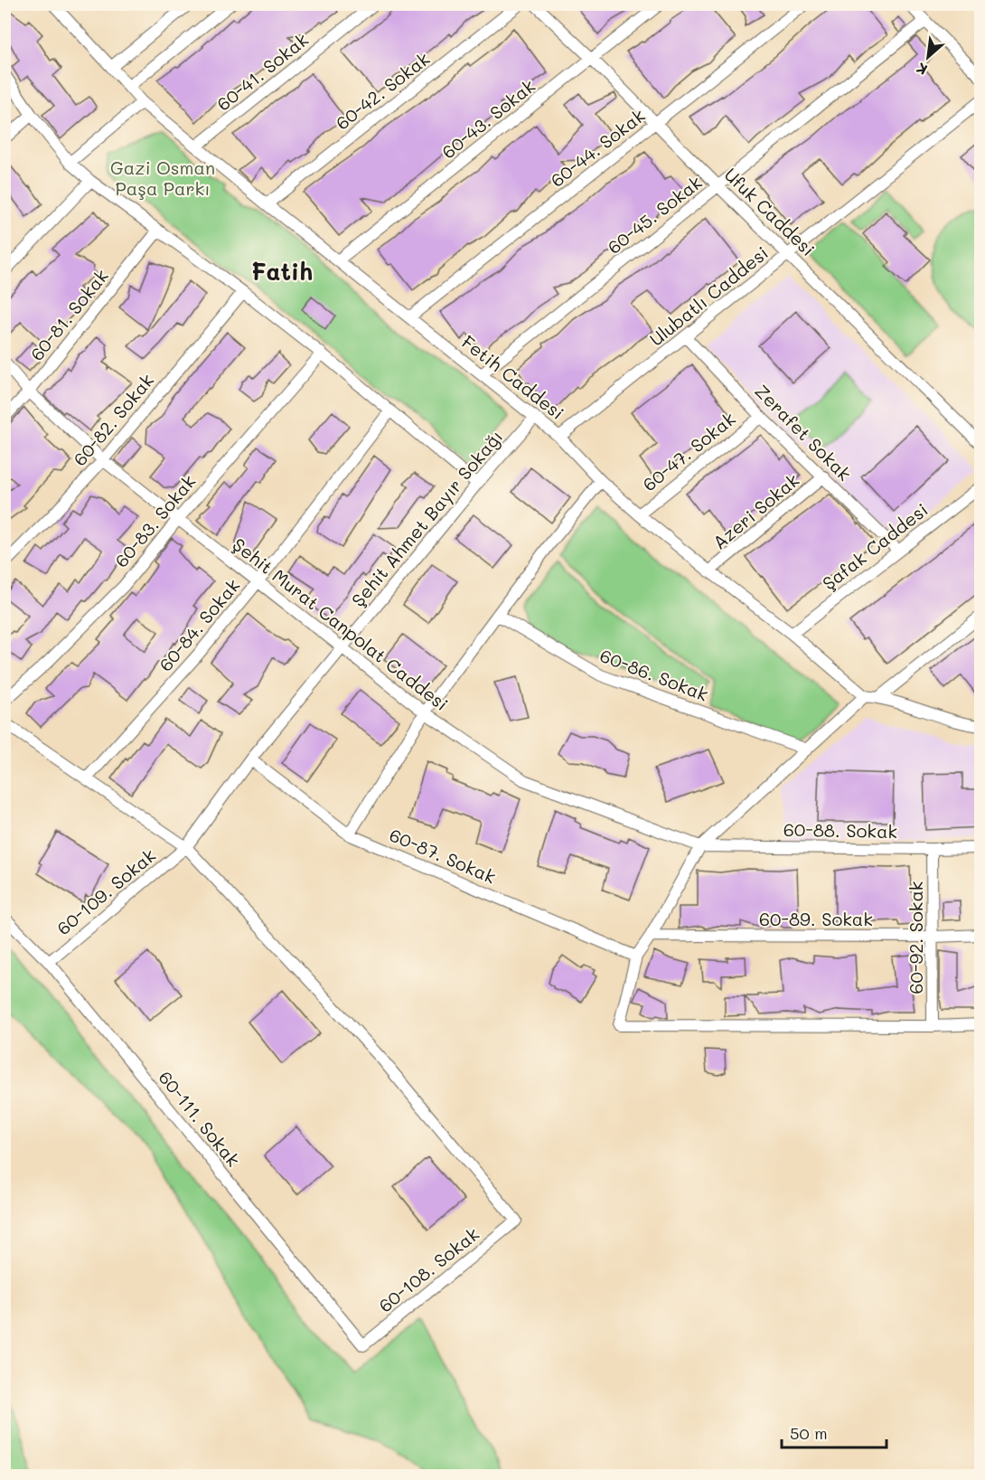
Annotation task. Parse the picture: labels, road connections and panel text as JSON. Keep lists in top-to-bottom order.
{
  "streets": {
    "street": [
      "60-41. Sokak",
      "60-42. Sokak",
      "60-43. Sokak",
      "60-44. Sokak",
      "Ufuk Caddesi",
      "60-45. Sokak",
      "Ulubatlı Caddesi",
      "60-81. Sokak",
      "Fetih Caddesi",
      "60-82. Sokak",
      "Zerafet Sokak",
      "60-47. Sokak",
      "Azeri Sokak",
      "Şehit Ahmet Bayır Sokağı",
      "60-83. Sokak",
      "Şafak Caddesi",
      "Şehit Murat Canpolat Caddesi",
      "60-84. Sokak",
      "60-86. Sokak",
      "60-88. Sokak",
      "60-87. Sokak",
      "60-109. Sokak",
      "60-89. Sokak",
      "60-92. Sokak",
      "60-111. Sokak",
      "60-108. Sokak"
    ]
  },
  "crossings": [
    ["60-41. Sokak", "Fetih Caddesi"],
    ["60-42. Sokak", "Fetih Caddesi"],
    ["60-43. Sokak", "Ufuk Caddesi"],
    ["60-43. Sokak", "Fetih Caddesi"],
    ["60-44. Sokak", "Ufuk Caddesi"],
    ["60-44. Sokak", "Fetih Caddesi"],
    ["Ufuk Caddesi", "60-45. Sokak"],
    ["Ufuk Caddesi", "Ulubatlı Caddesi"],
    ["60-45. Sokak", "Fetih Caddesi"],
    ["Ulubatlı Caddesi", "Fetih Caddesi"],
    ["Ulubatlı Caddesi", "Zerafet Sokak"],
    ["60-81. Sokak", "Şehit Murat Canpolat Caddesi"],
    ["Fetih Caddesi", "60-47. Sokak"],
    ["Fetih Caddesi", "Azeri Sokak"],
    ["Fetih Caddesi", "Şehit Ahmet Bayır Sokağı"],
    ["Fetih Caddesi", "Şafak Caddesi"],
    ["60-82. Sokak", "Şehit Murat Canpolat Caddesi"],
    ["Zerafet Sokak", "60-47. Sokak"],
    ["Zerafet Sokak", "Azeri Sokak"],
    ["Zerafet Sokak", "Şafak Caddesi"],
    ["Şehit Ahmet Bayır Sokağı", "Şehit Murat Canpolat Caddesi"],
    ["Şehit Ahmet Bayır Sokağı", "60-87. Sokak"],
    ["Şehit Ahmet Bayır Sokağı", "60-109. Sokak"],
    ["Şehit Ahmet Bayır Sokağı", "60-108. Sokak"],
    ["60-83. Sokak", "Şehit Murat Canpolat Caddesi"],
    ["Şehit Murat Canpolat Caddesi", "60-84. Sokak"],
    ["Şehit Murat Canpolat Caddesi", "60-88. Sokak"],
    ["60-88. Sokak", "60-92. Sokak"],
    ["60-109. Sokak", "60-111. Sokak"],
    ["60-109. Sokak", "60-108. Sokak"],
    ["60-89. Sokak", "60-92. Sokak"],
    ["60-111. Sokak", "60-108. Sokak"]
  ],
  "districts": ["Fatih"],
  "parks": ["Gazi Osman Paşa Parkı"],
  "scale_bar": "50 m",
  "north": "bottom left"
}
